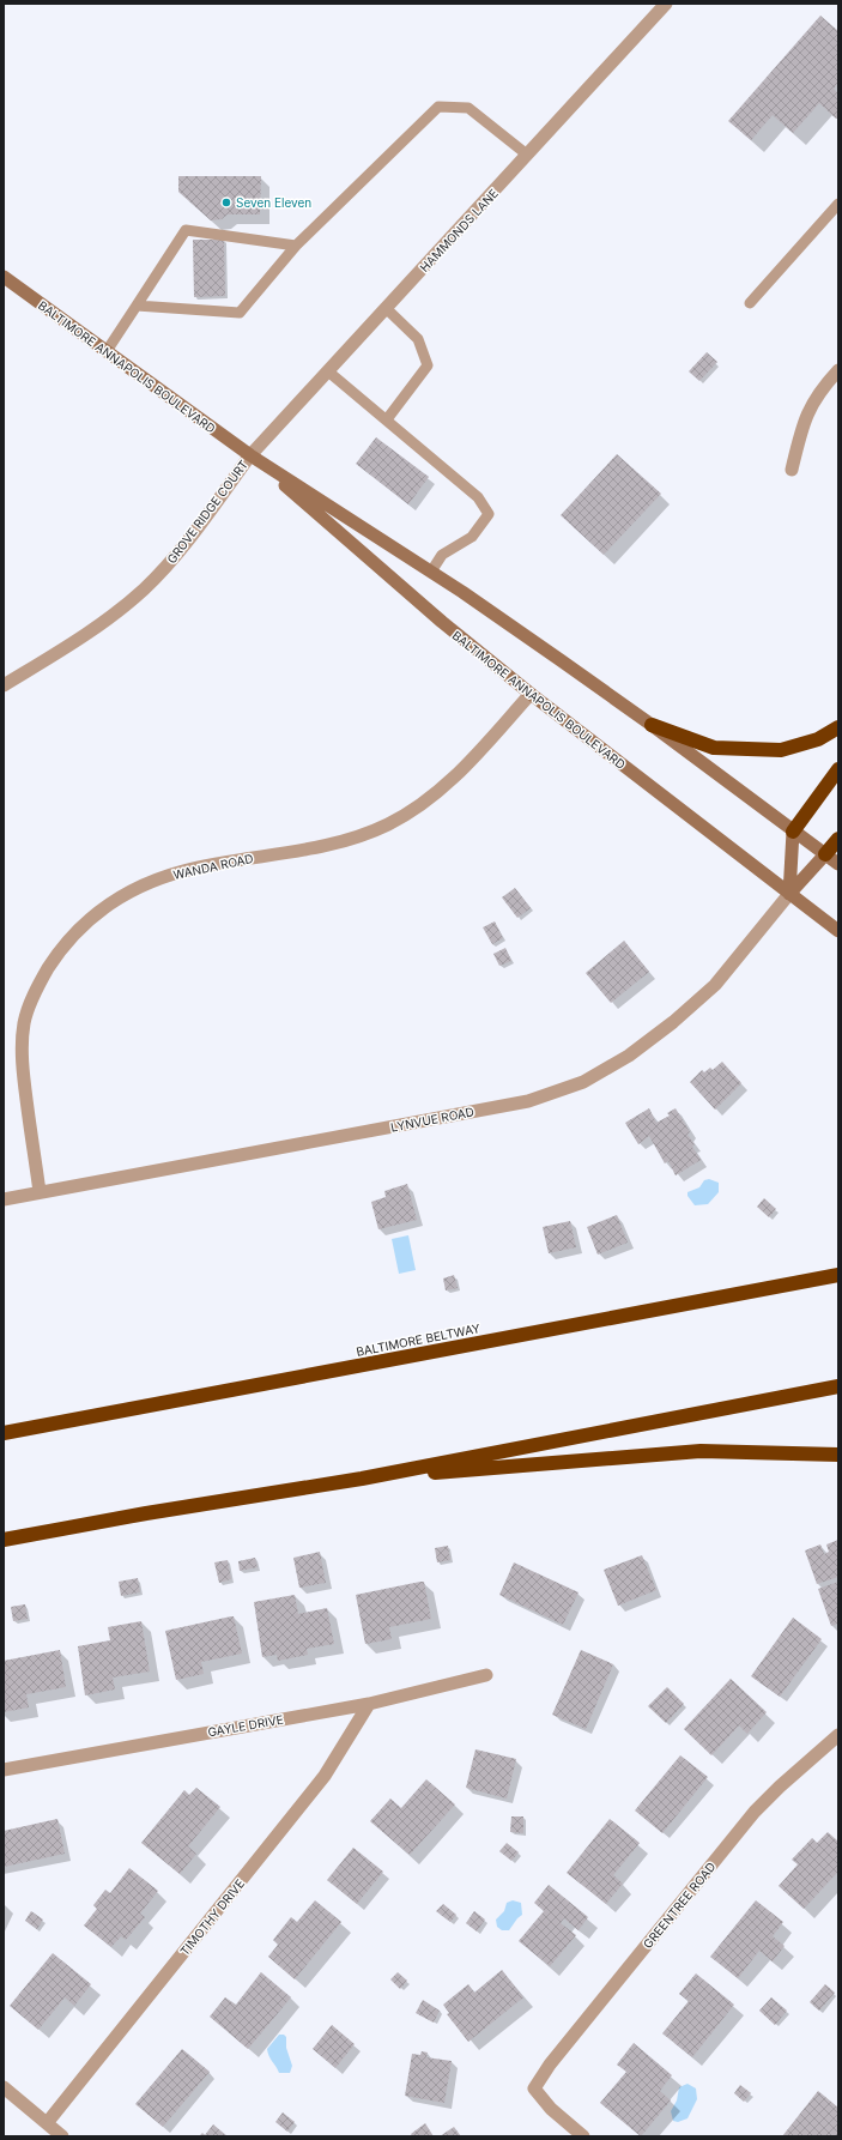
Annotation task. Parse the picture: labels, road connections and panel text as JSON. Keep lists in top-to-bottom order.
{
  "streets": {
    "highway": ["BALTIMORE BELTWAY"],
    "main road": ["BALTIMORE ANNAPOLIS BOULEVARD"],
    "street": [
      "HAMMONDS LANE",
      "GROVE RIDGE COURT",
      "WANDA ROAD",
      "LYNVUE ROAD",
      "GAYLE DRIVE",
      "GREENTREE ROAD",
      "TIMOTHY DRIVE"
    ]
  },
  "crossings": [
    ["HAMMONDS LANE", "BALTIMORE ANNAPOLIS BOULEVARD"],
    ["HAMMONDS LANE", "GROVE RIDGE COURT"],
    ["BALTIMORE ANNAPOLIS BOULEVARD", "GROVE RIDGE COURT"],
    ["BALTIMORE ANNAPOLIS BOULEVARD", "WANDA ROAD"],
    ["BALTIMORE ANNAPOLIS BOULEVARD", "LYNVUE ROAD"],
    ["WANDA ROAD", "LYNVUE ROAD"],
    ["GAYLE DRIVE", "TIMOTHY DRIVE"]
  ],
  "places": ["Seven Eleven"]
}
